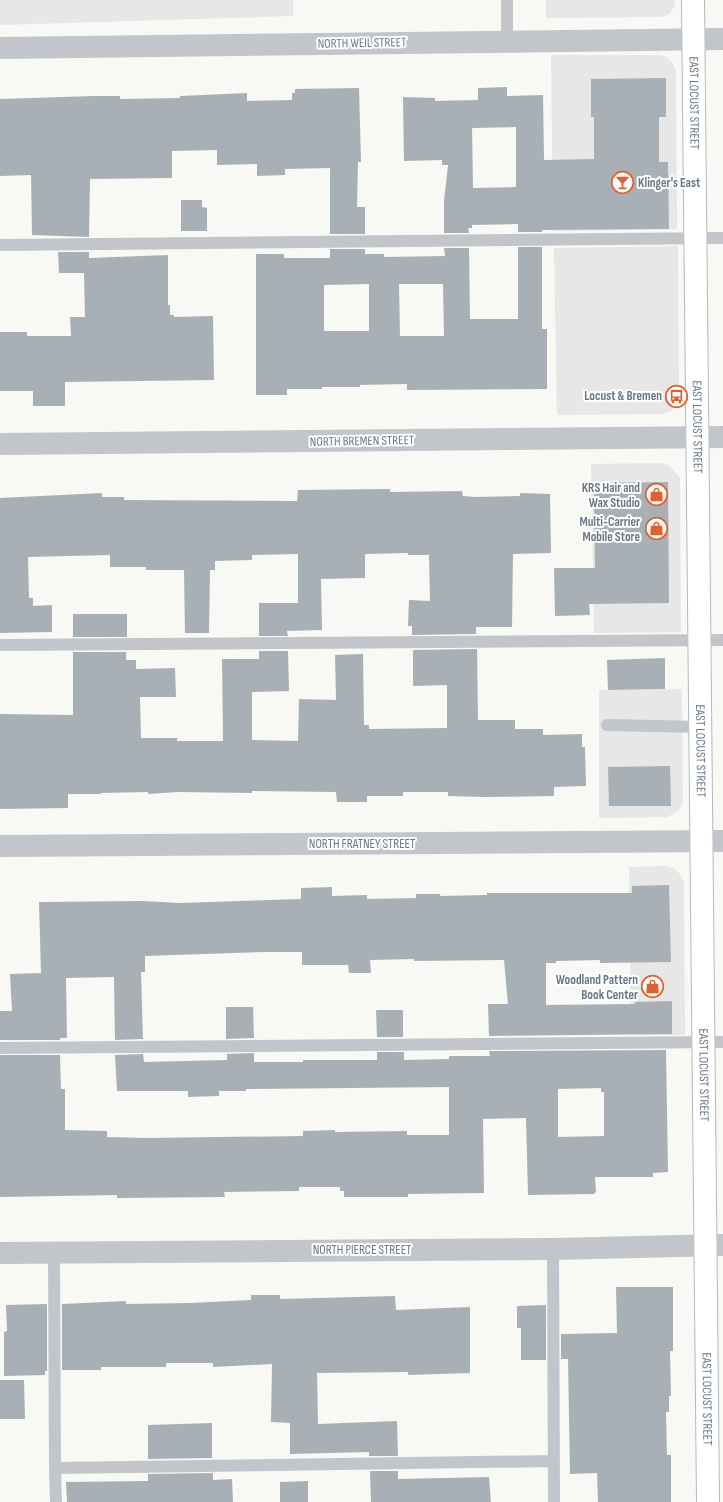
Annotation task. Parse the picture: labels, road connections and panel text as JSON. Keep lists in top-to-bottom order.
{
  "streets": {
    "main road": ["EAST LOCUST STREET"],
    "street": [
      "NORTH WEIL STREET",
      "NORTH BREMEN STREET",
      "NORTH FRATNEY STREET",
      "NORTH PIERCE STREET"
    ]
  },
  "crossings": [
    ["NORTH WEIL STREET", "EAST LOCUST STREET"],
    ["EAST LOCUST STREET", "NORTH BREMEN STREET"],
    ["EAST LOCUST STREET", "NORTH FRATNEY STREET"],
    ["EAST LOCUST STREET", "NORTH PIERCE STREET"]
  ],
  "places": {
    "bar": ["Klinger's East"],
    "bus stop": ["Locust & Bremen"],
    "shop": ["KRS Hair and Wax Studio", "Multi-Carrier Mobile Store", "Woodland Pattern Book Center"]
  }
}
